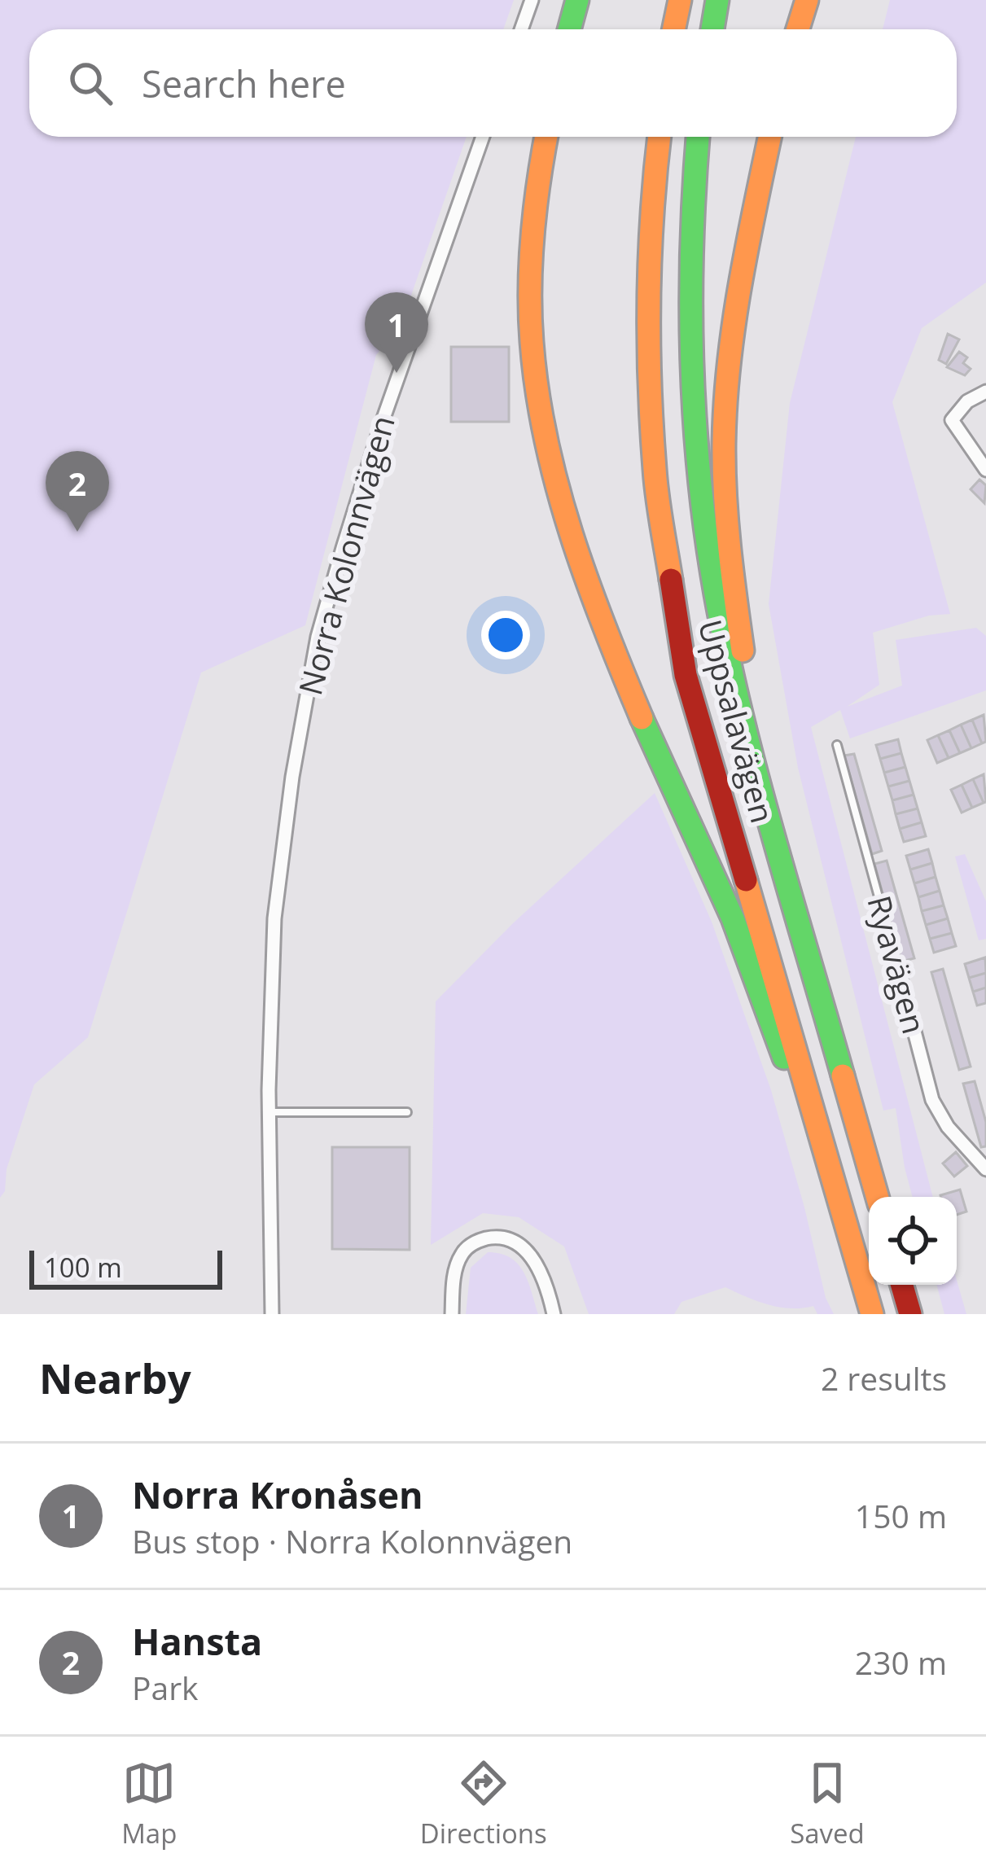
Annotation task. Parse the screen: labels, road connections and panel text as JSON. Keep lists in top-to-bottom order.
{
  "streets": {
    "highway": ["Uppsalavägen"],
    "street": ["Norra Kolonnvägen", "Ryavägen"]
  },
  "scale_bar": "100 m",
  "page": {
    "search": "Search here",
    "pins": ["1", "2"],
    "scale": "100 m",
    "heading": ["Nearby", "2 results"],
    "list": [
      {
        "mark": "1",
        "name": "Norra Kronåsen",
        "note": "Bus stop · Norra Kolonnvägen",
        "value": "150 m"
      },
      {
        "mark": "2",
        "name": "Hansta",
        "note": "Park",
        "value": "230 m"
      }
    ],
    "nav": ["Map", "Directions", "Saved"]
  }
}
